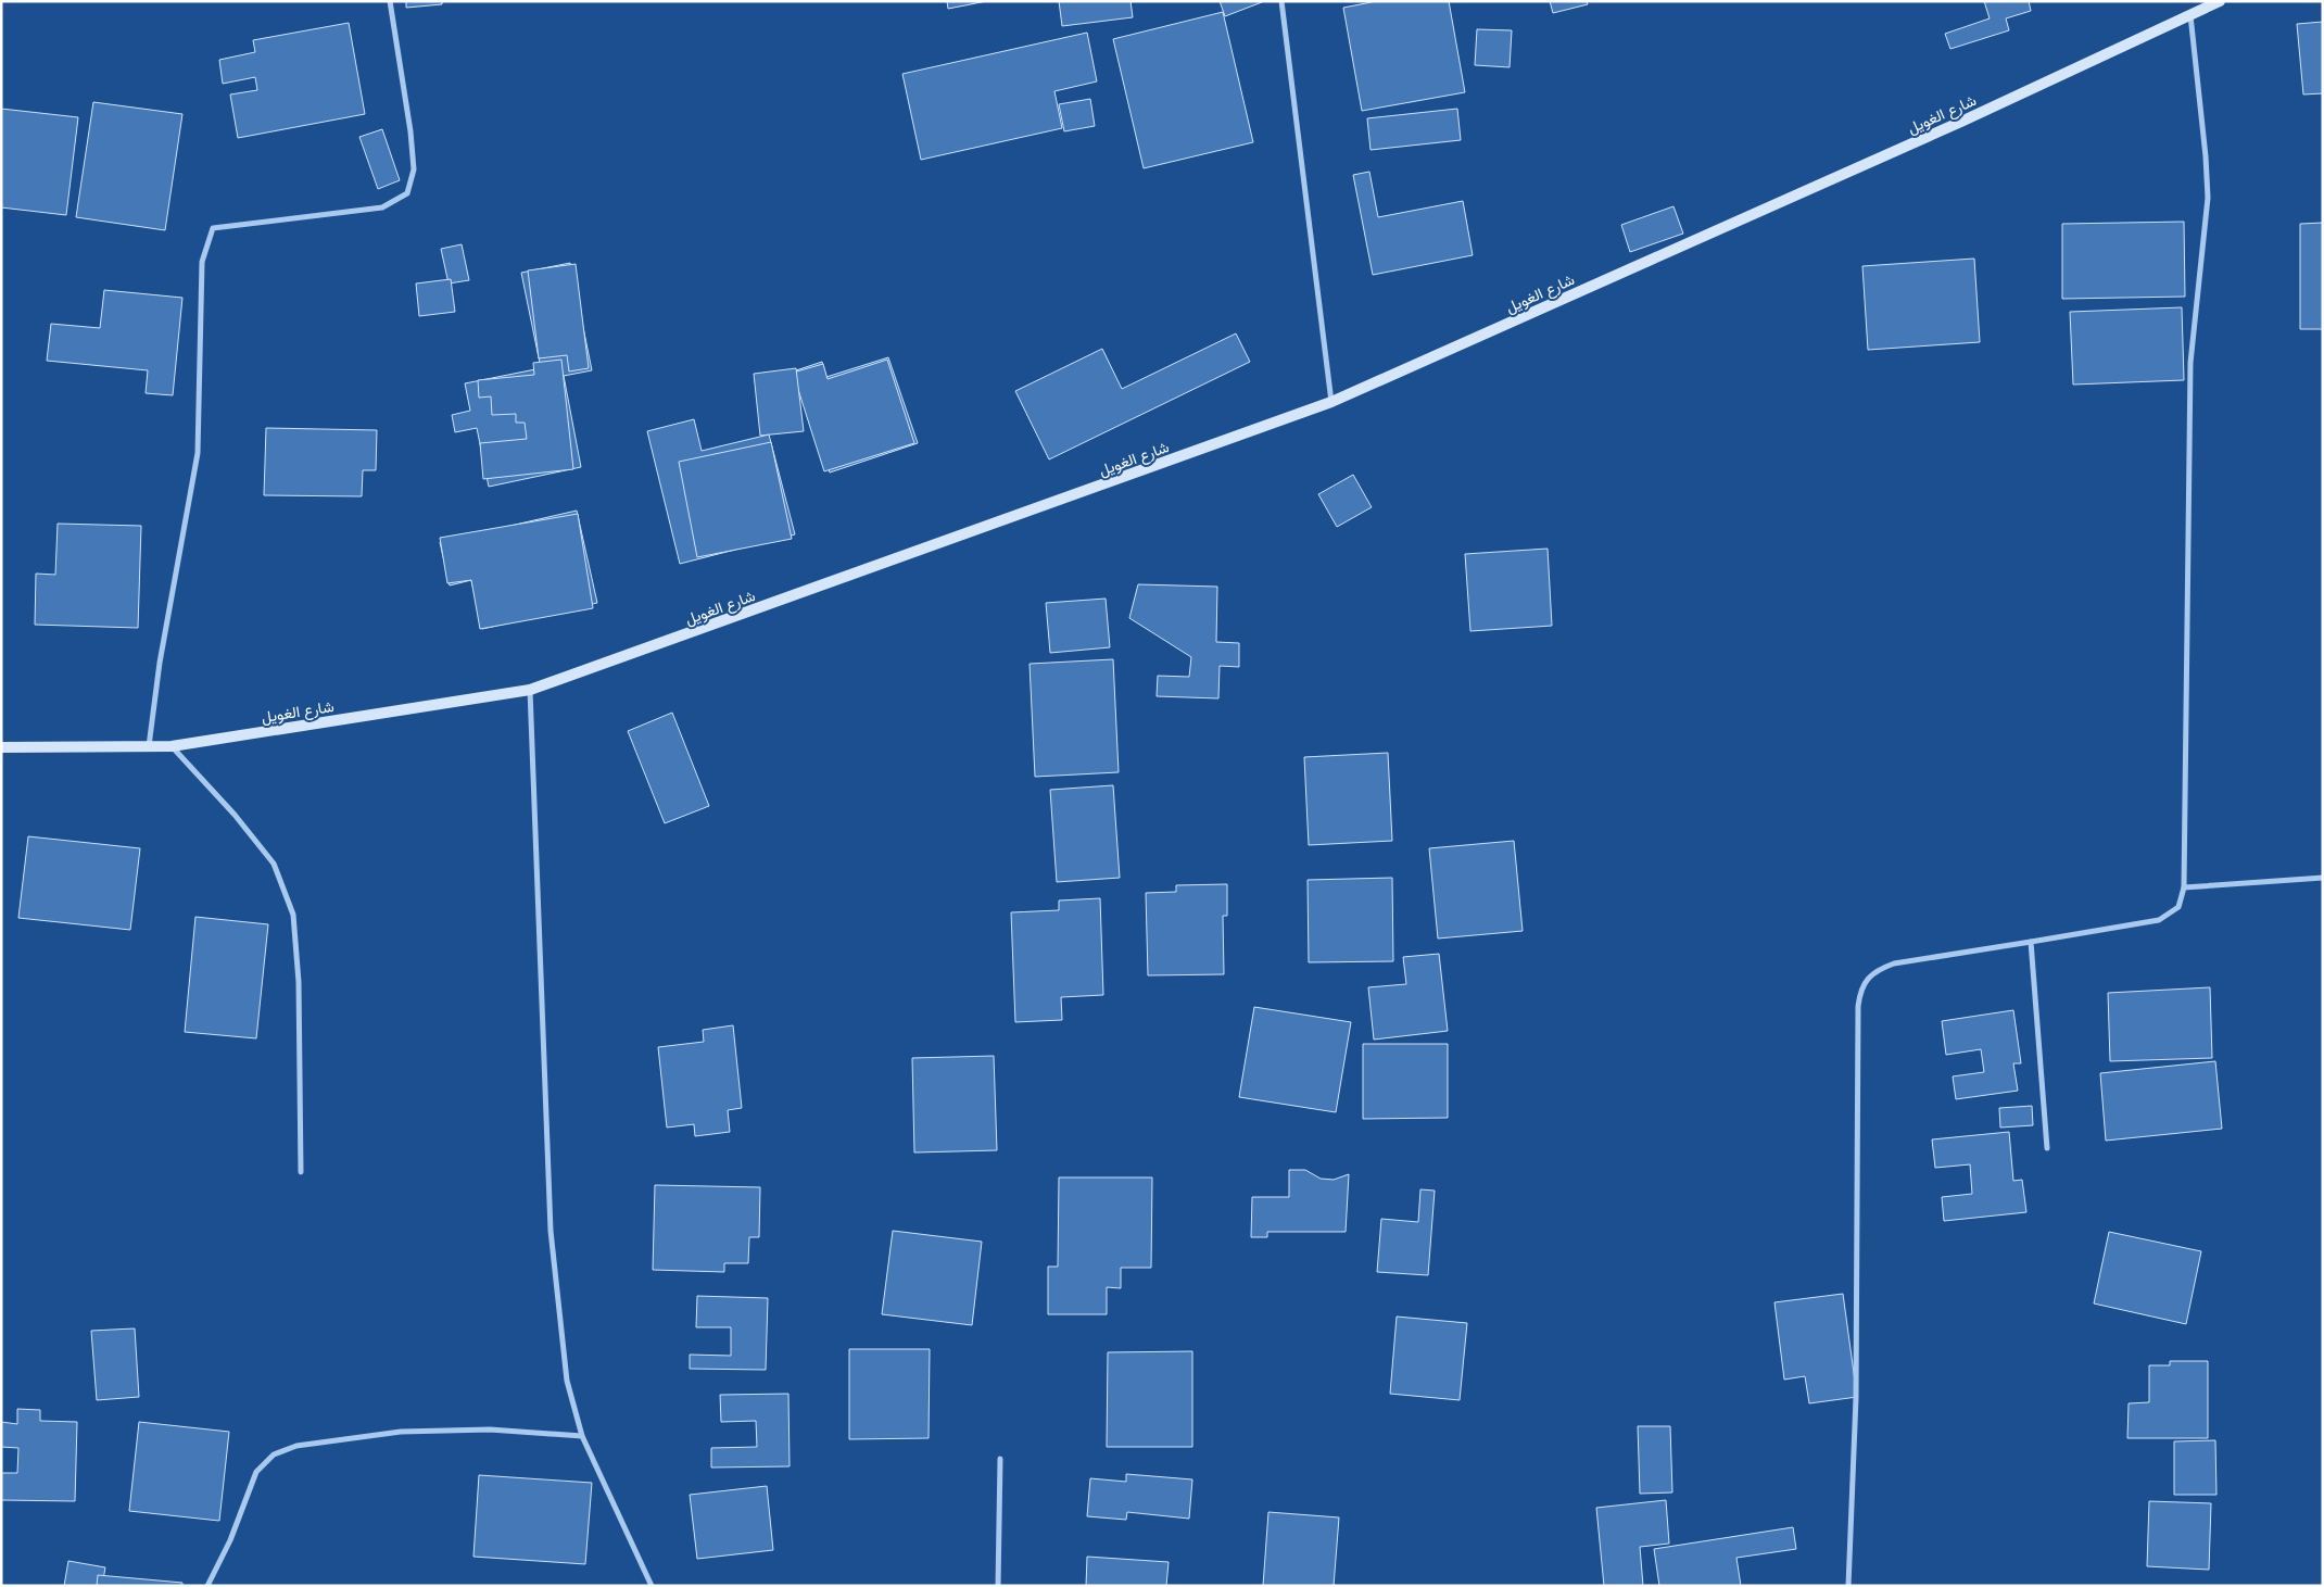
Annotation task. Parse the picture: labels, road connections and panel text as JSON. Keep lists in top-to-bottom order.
{
  "streets": {
    "street": ["شارع الغويل"]
  }
}
